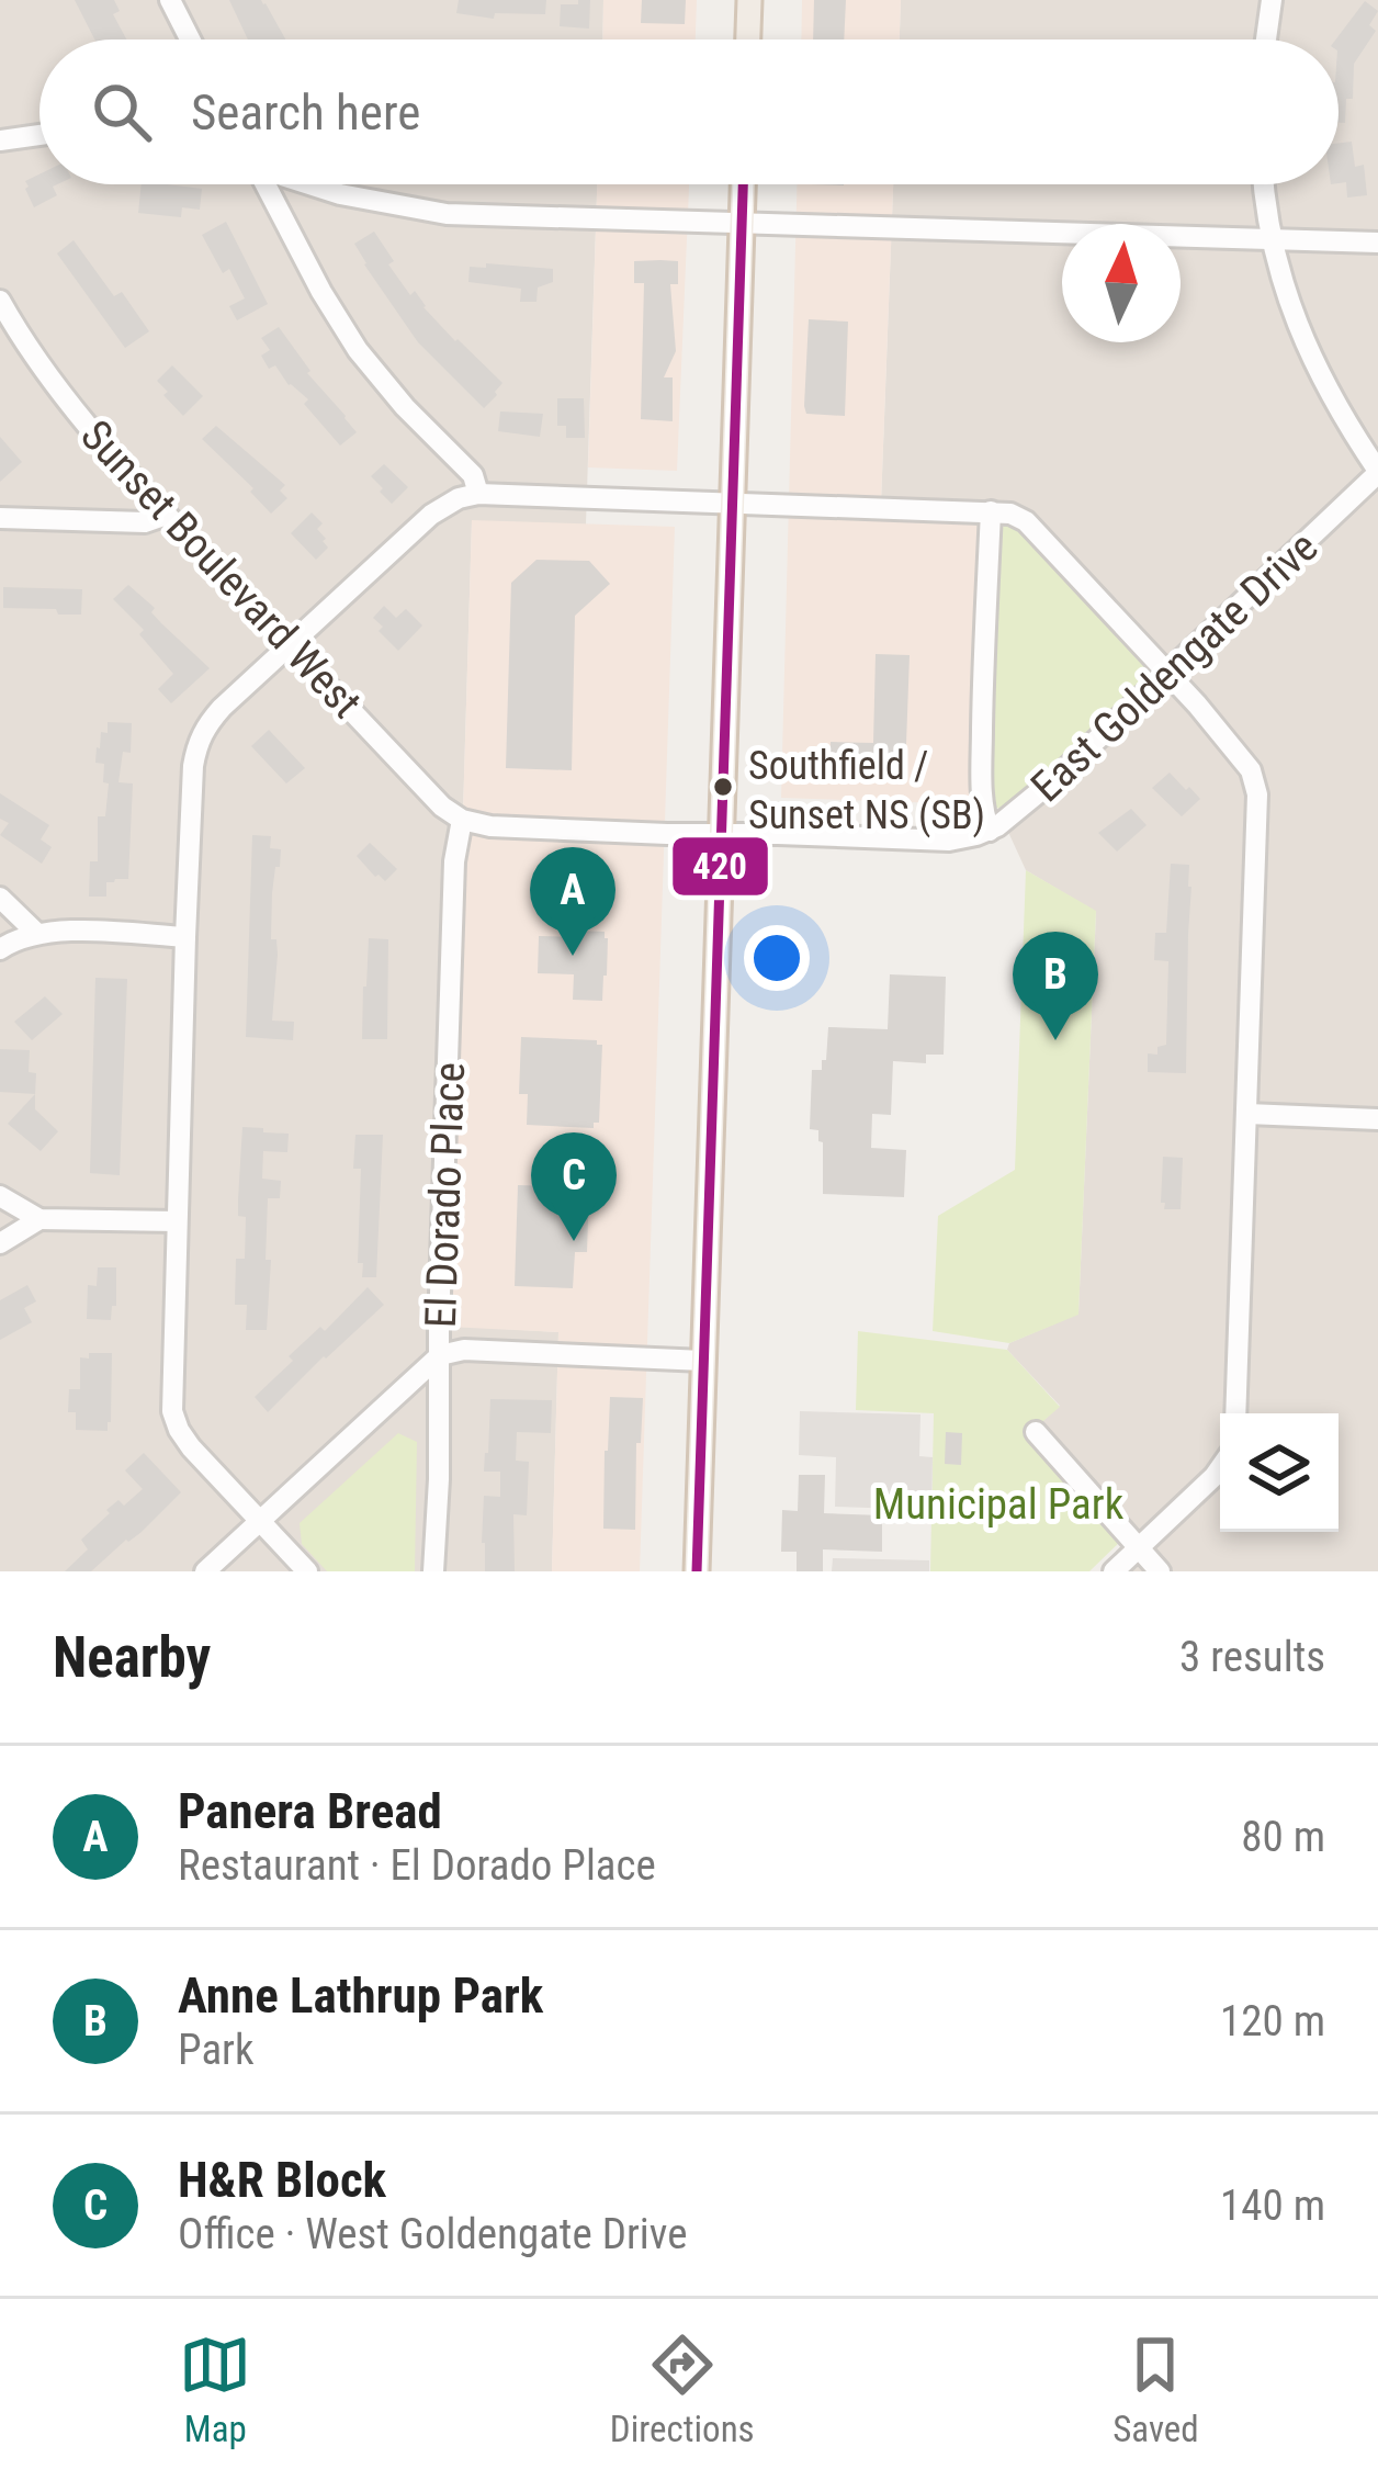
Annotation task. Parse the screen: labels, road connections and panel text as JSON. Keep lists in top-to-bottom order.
{
  "streets": {
    "street": ["Sunset Boulevard West", "East Goldengate Drive", "El Dorado Place"]
  },
  "crossings": [
    ["Sunset Boulevard West", "East Goldengate Drive"],
    ["Sunset Boulevard West", "El Dorado Place"],
    ["East Goldengate Drive", "El Dorado Place"]
  ],
  "parks": ["Municipal Park"],
  "places": ["Southfield / Sunset NS (SB)"],
  "lines": ["transit line 420"],
  "north": "top",
  "page": {
    "search": "Search here",
    "pins": ["A", "B", "C"],
    "heading": ["Nearby", "3 results"],
    "list": [
      {
        "mark": "A",
        "name": "Panera Bread",
        "note": "Restaurant · El Dorado Place",
        "value": "80 m"
      },
      {
        "mark": "B",
        "name": "Anne Lathrup Park",
        "note": "Park",
        "value": "120 m"
      },
      {
        "mark": "C",
        "name": "H&R Block",
        "note": "Office · West Goldengate Drive",
        "value": "140 m"
      }
    ],
    "nav": ["Map", "Directions", "Saved"]
  }
}
